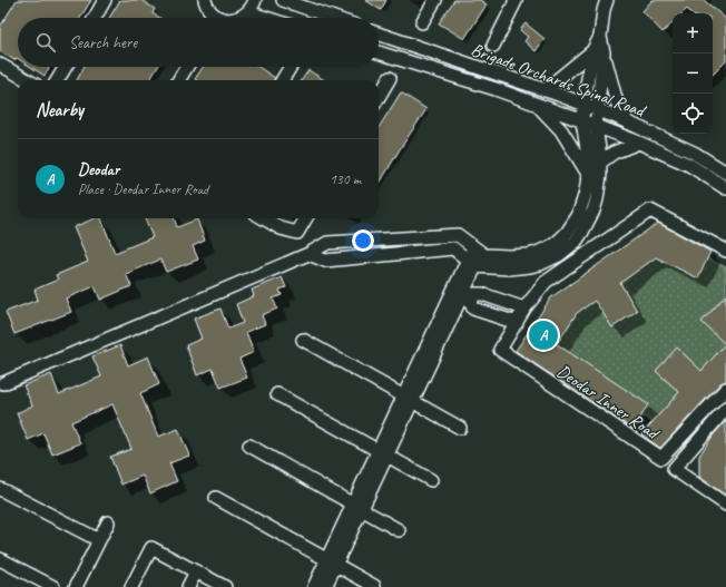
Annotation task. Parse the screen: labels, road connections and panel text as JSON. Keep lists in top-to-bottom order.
{
  "streets": {
    "street": ["Brigade Orchards Spinal Road", "Deodar Inner Road"]
  },
  "page": {
    "map_buttons": ["+", "−"],
    "search": "Search here",
    "heading": "Nearby",
    "list": [
      {
        "mark": "A",
        "name": "Deodar",
        "note": "Place · Deodar Inner Road",
        "value": "130 m"
      }
    ],
    "pins": "A"
  }
}
